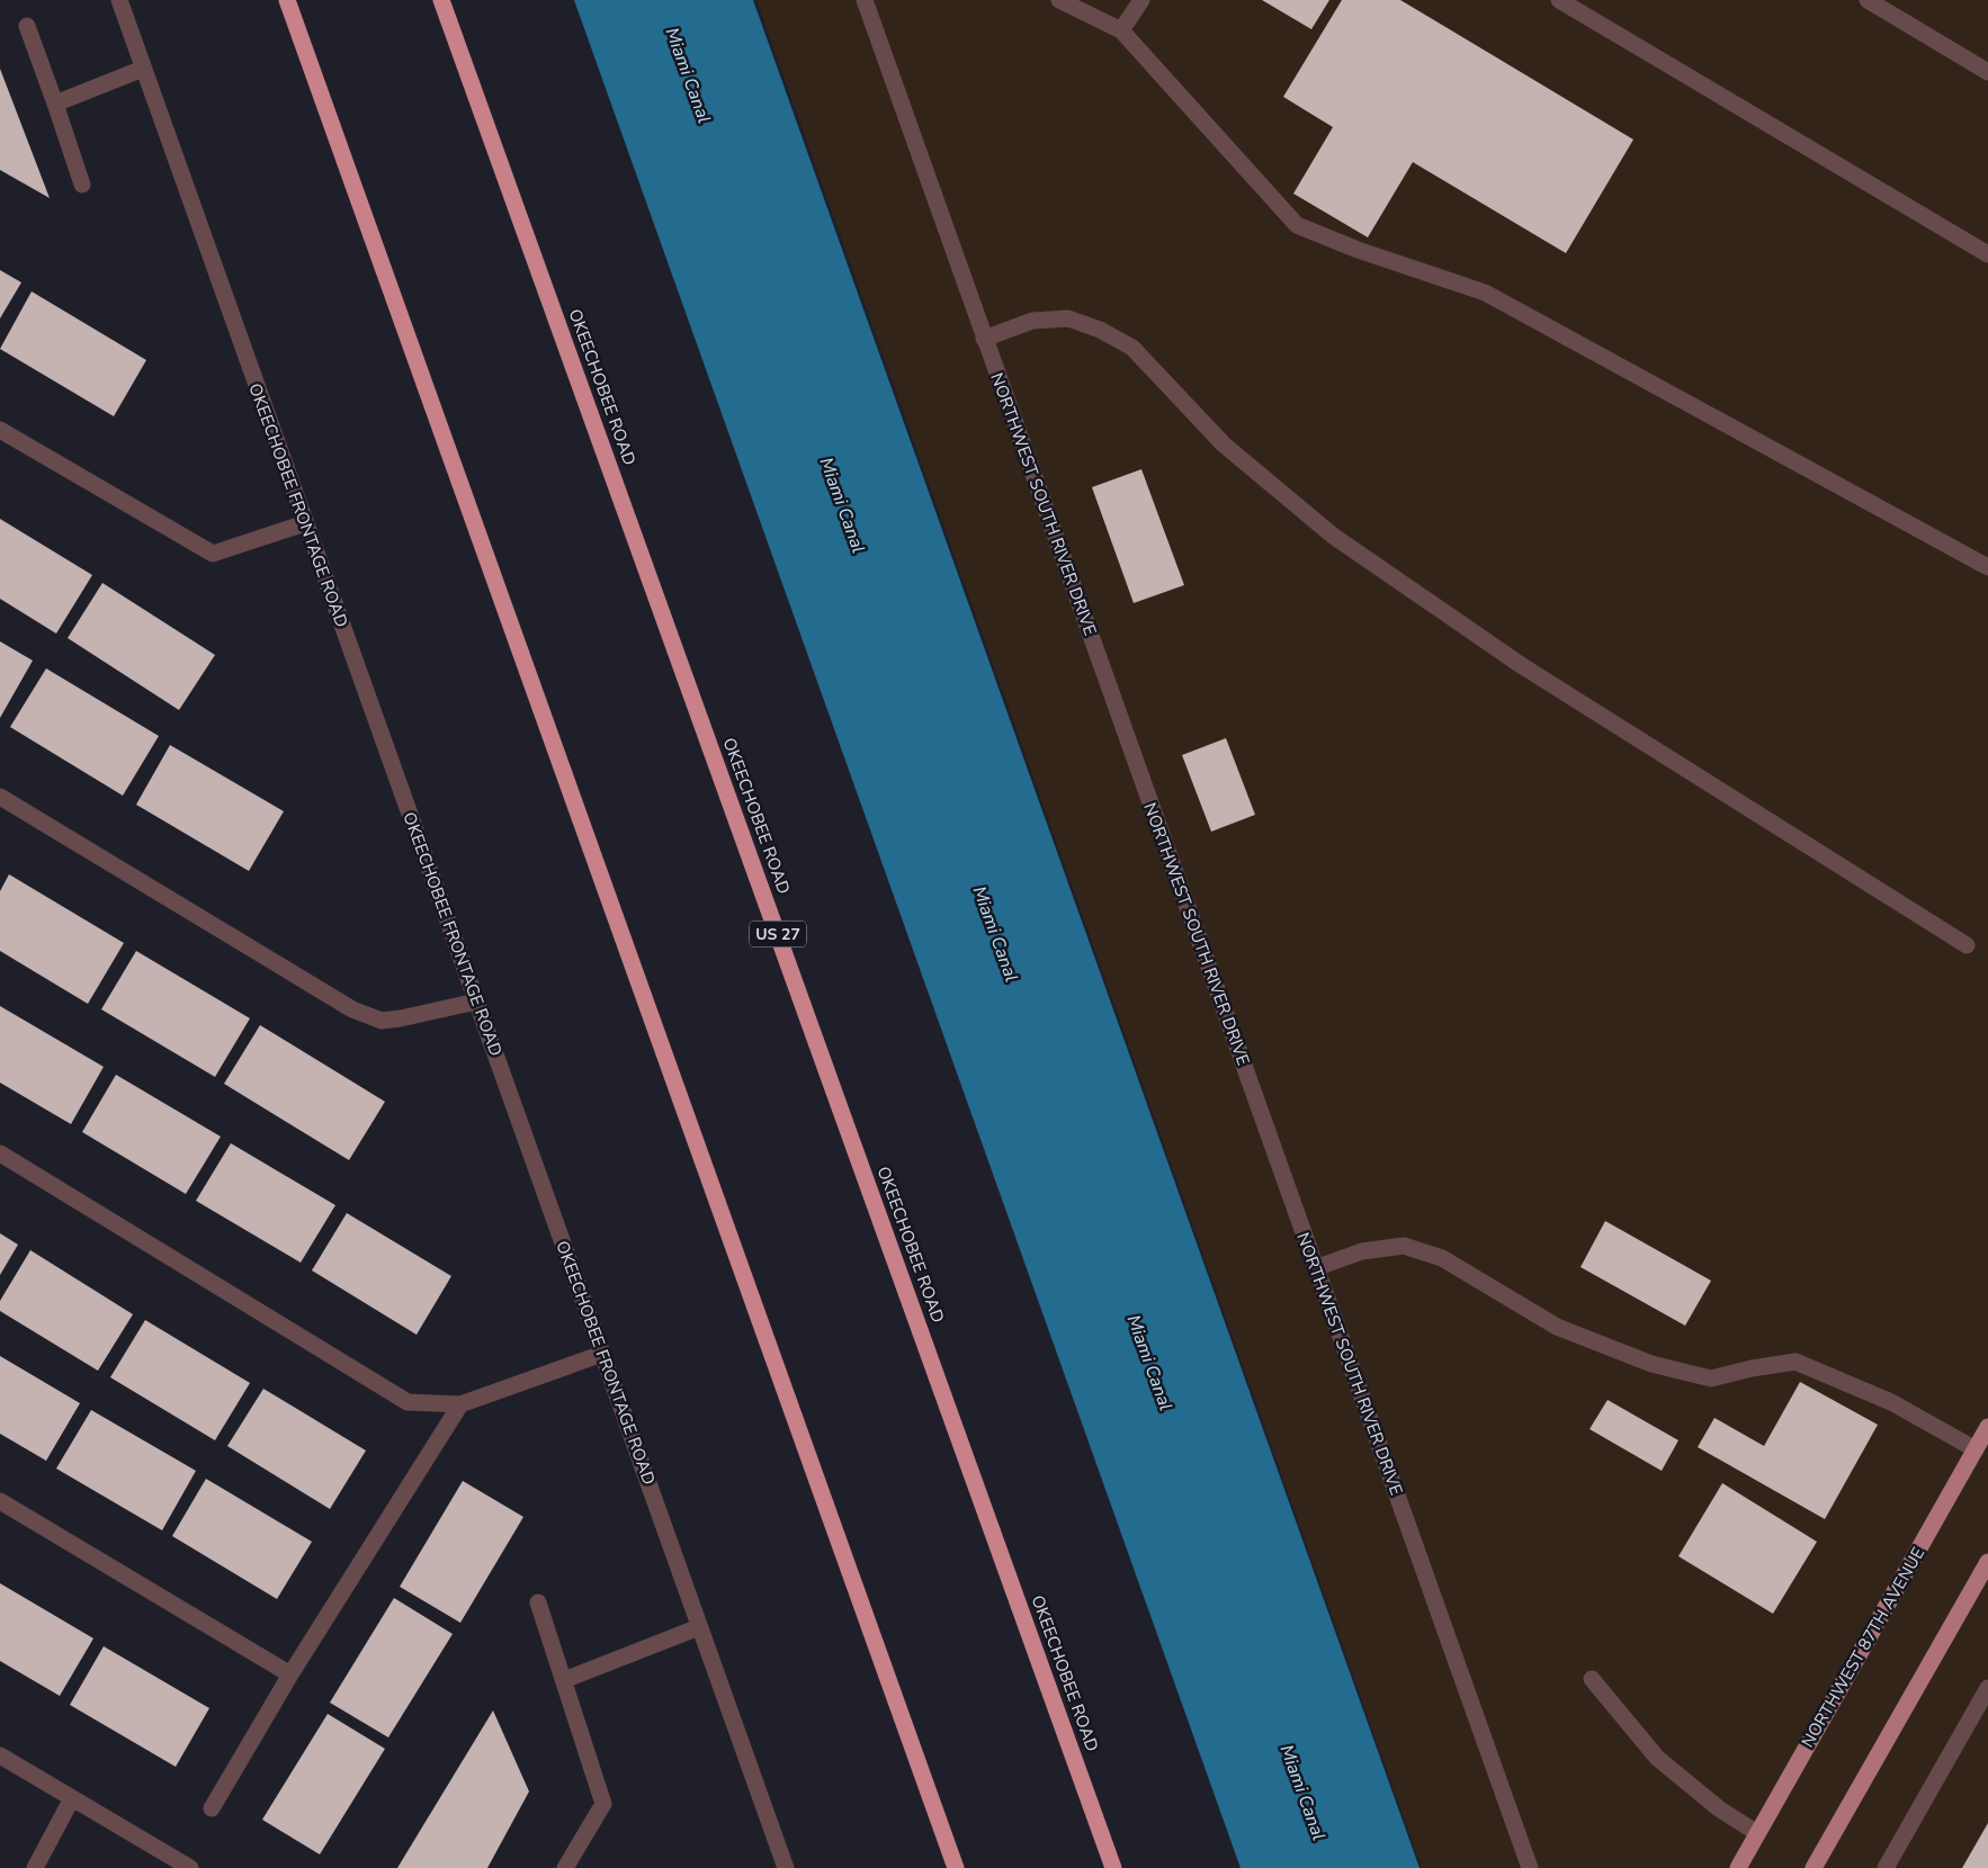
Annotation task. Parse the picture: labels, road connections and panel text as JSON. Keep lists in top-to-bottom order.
{
  "streets": {
    "highway": ["OKEECHOBEE ROAD", "US 27"],
    "main road": ["NORTHWEST 87TH AVENUE"],
    "street": ["NORTHWEST SOUTH RIVER DRIVE", "OKEECHOBEE FRONTAGE ROAD"]
  },
  "water": ["Miami Canal"]
}
